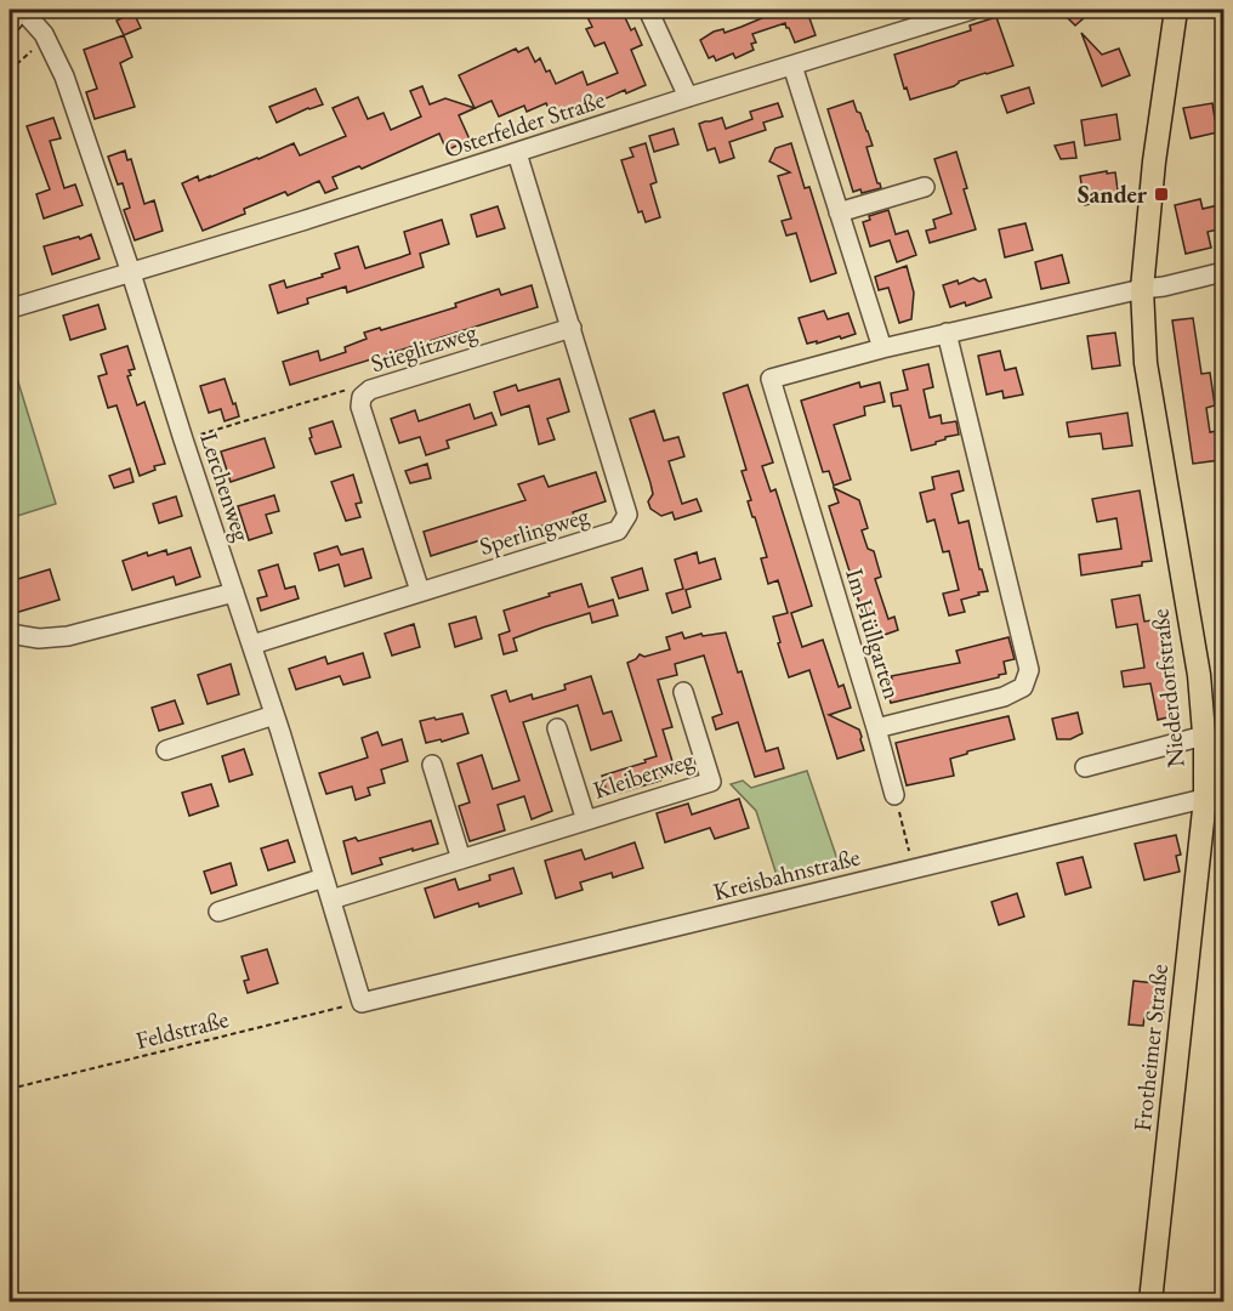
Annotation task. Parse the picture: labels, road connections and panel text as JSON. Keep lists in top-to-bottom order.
{
  "streets": {
    "main road": ["Niederdorfstraße", "Frotheimer Straße"],
    "street": [
      "Osterfelder Straße",
      "Stieglitzweg",
      "Lerchenweg",
      "Sperlingweg",
      "Im Hüllgarten",
      "Kleiberweg",
      "Kreisbahnstraße"
    ],
    "path": ["Feldstraße"]
  },
  "crossings": [
    ["Osterfelder Straße", "Lerchenweg"],
    ["Osterfelder Straße", "Sperlingweg"],
    ["Stieglitzweg", "Sperlingweg"],
    ["Lerchenweg", "Sperlingweg"],
    ["Lerchenweg", "Kleiberweg"],
    ["Lerchenweg", "Kreisbahnstraße"],
    ["Lerchenweg", "Feldstraße"],
    ["Im Hüllgarten", "Niederdorfstraße"],
    ["Niederdorfstraße", "Kreisbahnstraße"],
    ["Niederdorfstraße", "Frotheimer Straße"],
    ["Kreisbahnstraße", "Feldstraße"],
    ["Kreisbahnstraße", "Frotheimer Straße"]
  ],
  "places": {
    "transit": ["Sander"]
  }
}
